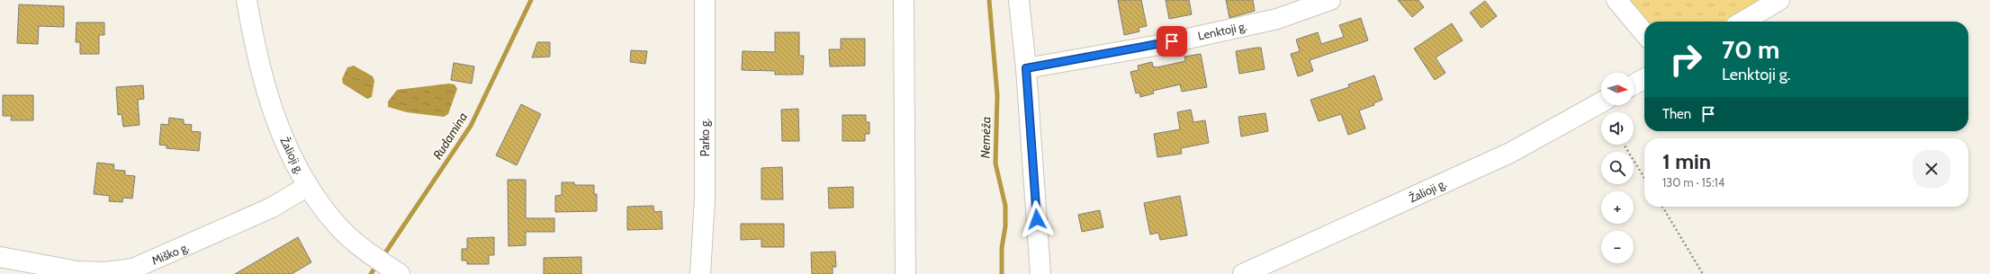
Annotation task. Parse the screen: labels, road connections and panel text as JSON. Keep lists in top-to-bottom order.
{
  "streets": {
    "street": [
      "Lenktoji g.",
      "Parko g.",
      "Žalioji g.",
      "Miško g."
    ]
  },
  "crossings": [
    ["Žalioji g.", "Miško g."]
  ],
  "water": ["Rudamina", "Nemėža"],
  "north": "right",
  "page": {
    "turn": ["70 m", "Lenktoji g."],
    "map_buttons": ["+", "−"],
    "then": "Then",
    "heading": ["1 min", "130 m · 15:14"]
  }
}
